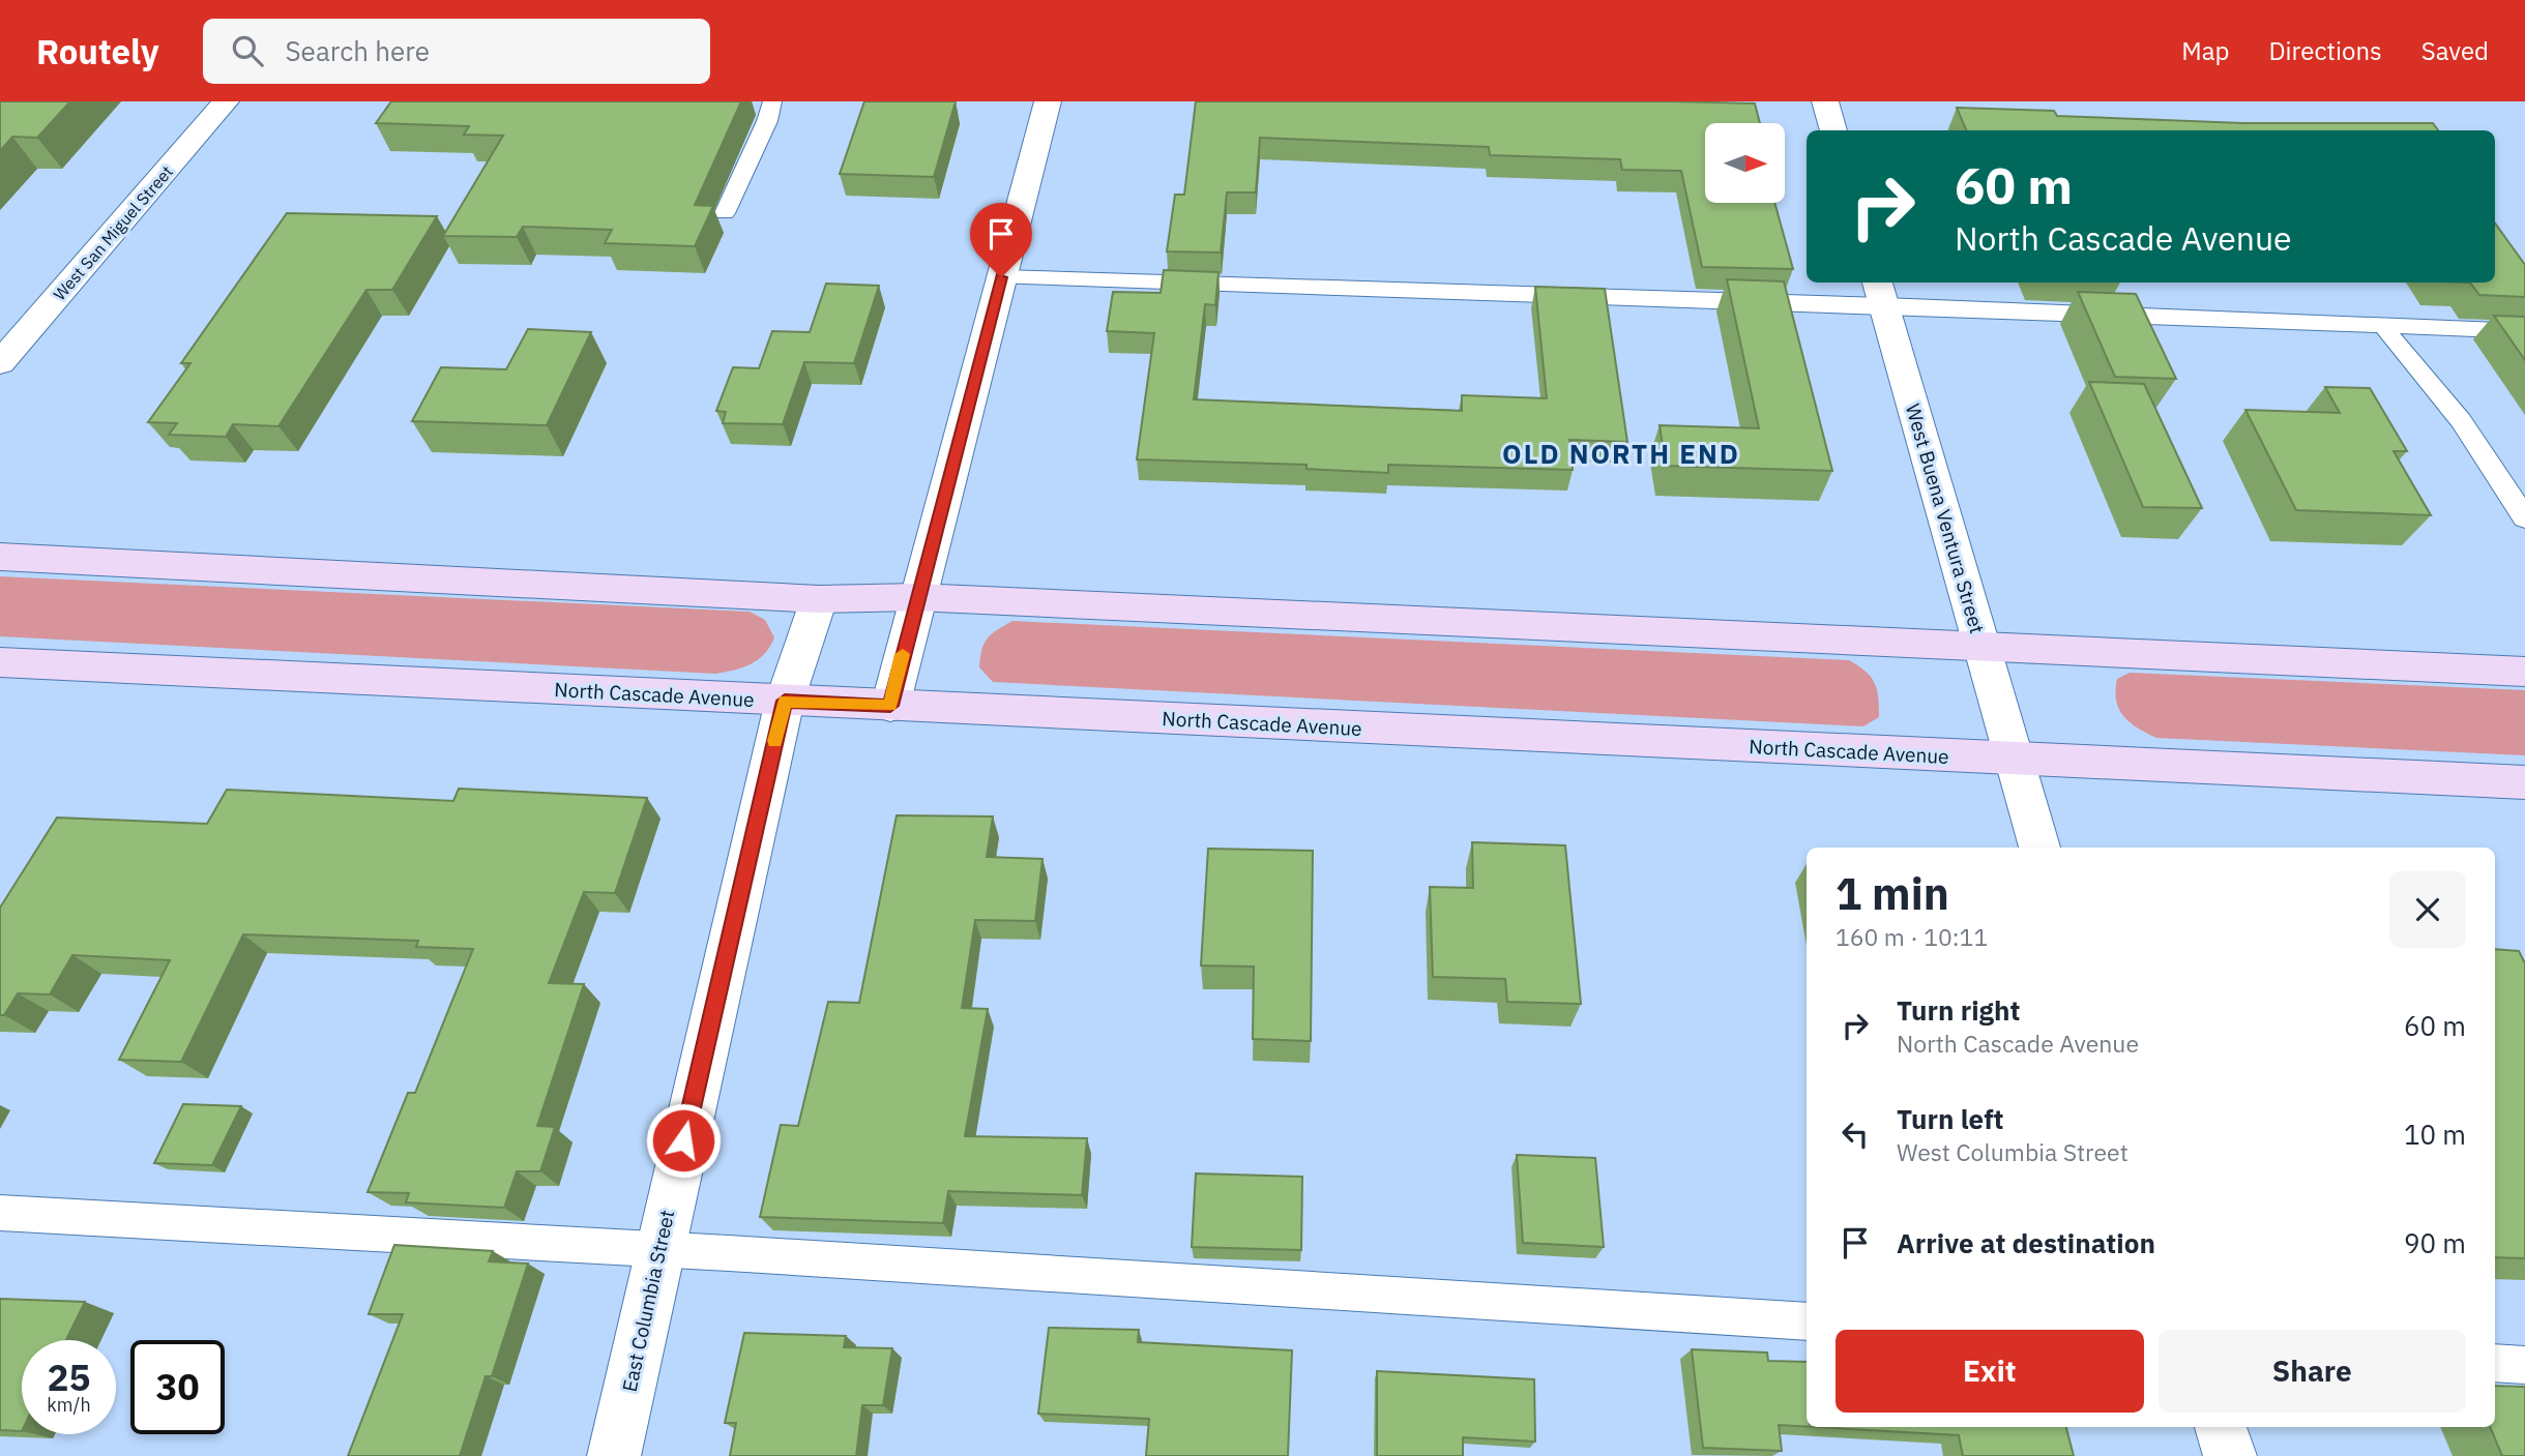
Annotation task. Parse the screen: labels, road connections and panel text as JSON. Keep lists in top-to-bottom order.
{
  "streets": {
    "main road": ["North Cascade Avenue"],
    "street": ["West San Miguel Street", "West Buena Ventura Street", "East Columbia Street"]
  },
  "crossings": [
    ["West Buena Ventura Street", "North Cascade Avenue"],
    ["North Cascade Avenue", "East Columbia Street"]
  ],
  "districts": ["OLD NORTH END"],
  "north": "right",
  "page": {
    "header": "Routely",
    "search": "Search here",
    "nav": ["Map", "Directions", "Saved"],
    "turn": ["60 m", "North Cascade Avenue"],
    "heading": ["1 min", "160 m · 10:11"],
    "list": [
      {
        "name": "Turn right",
        "note": "North Cascade Avenue",
        "value": "60 m"
      },
      {
        "name": "Turn left",
        "note": "West Columbia Street",
        "value": "10 m"
      },
      {
        "name": "Arrive at destination",
        "value": "90 m"
      }
    ],
    "buttons": ["Exit", "Share"],
    "speed": "25 km/h",
    "limit": "30"
  }
}
